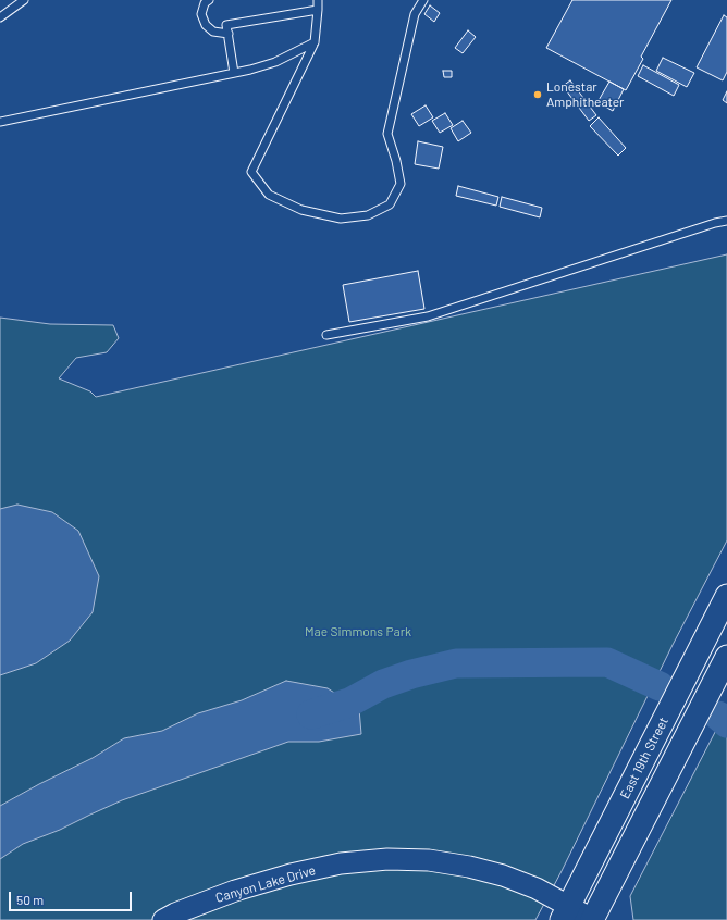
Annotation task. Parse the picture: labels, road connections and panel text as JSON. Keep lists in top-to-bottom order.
{
  "streets": {
    "main road": ["East 19th Street"],
    "street": ["Canyon Lake Drive"]
  },
  "crossings": [
    ["East 19th Street", "Canyon Lake Drive"]
  ],
  "parks": ["Mae Simmons Park"],
  "places": ["Lonestar Amphitheater"],
  "scale_bar": "50 m"
}
